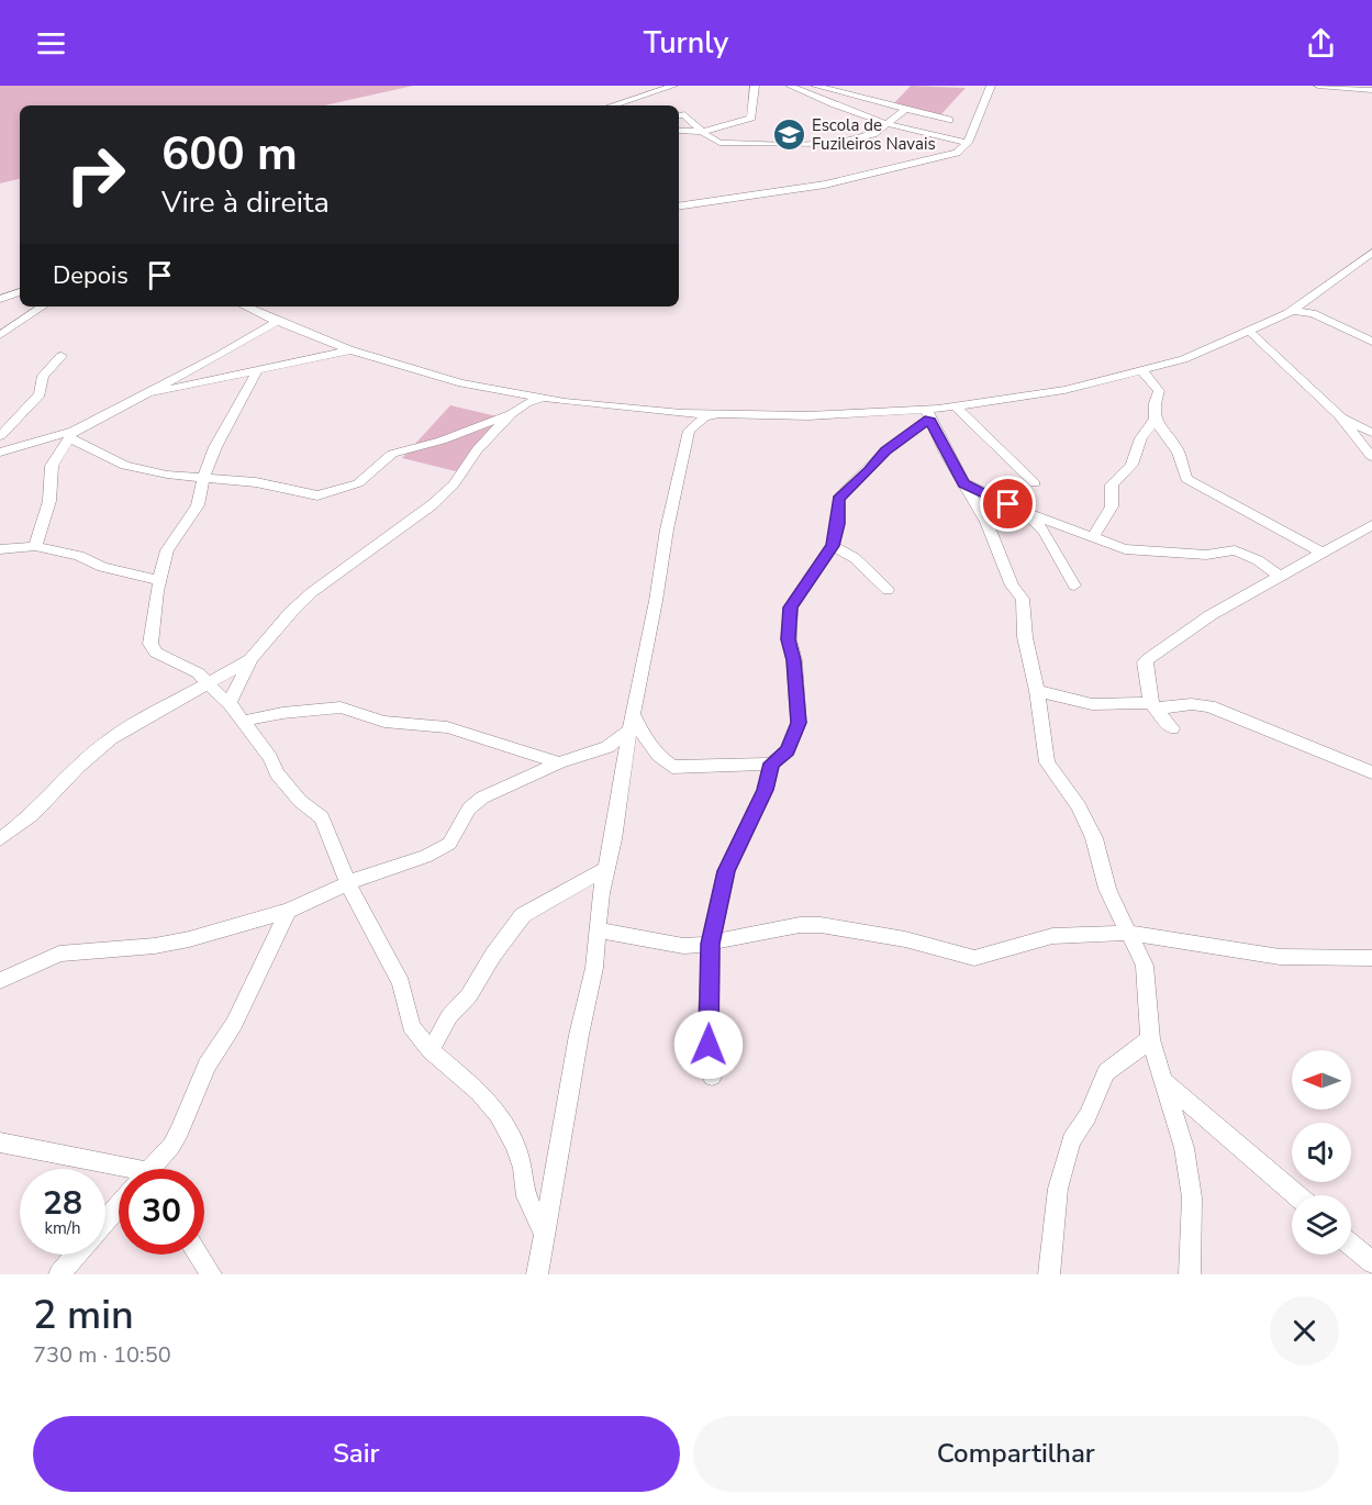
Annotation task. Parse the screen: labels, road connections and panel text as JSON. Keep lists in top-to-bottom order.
{
  "places": {
    "school or university": ["Escola de Fuzileiros Navais"]
  },
  "north": "left",
  "page": {
    "header": "Turnly",
    "turn": ["600 m", "Vire à direita"],
    "then": "Depois",
    "speed": "28 km/h",
    "limit": "30",
    "heading": ["2 min", "730 m · 10:50"],
    "buttons": ["Sair", "Compartilhar"]
  }
}
